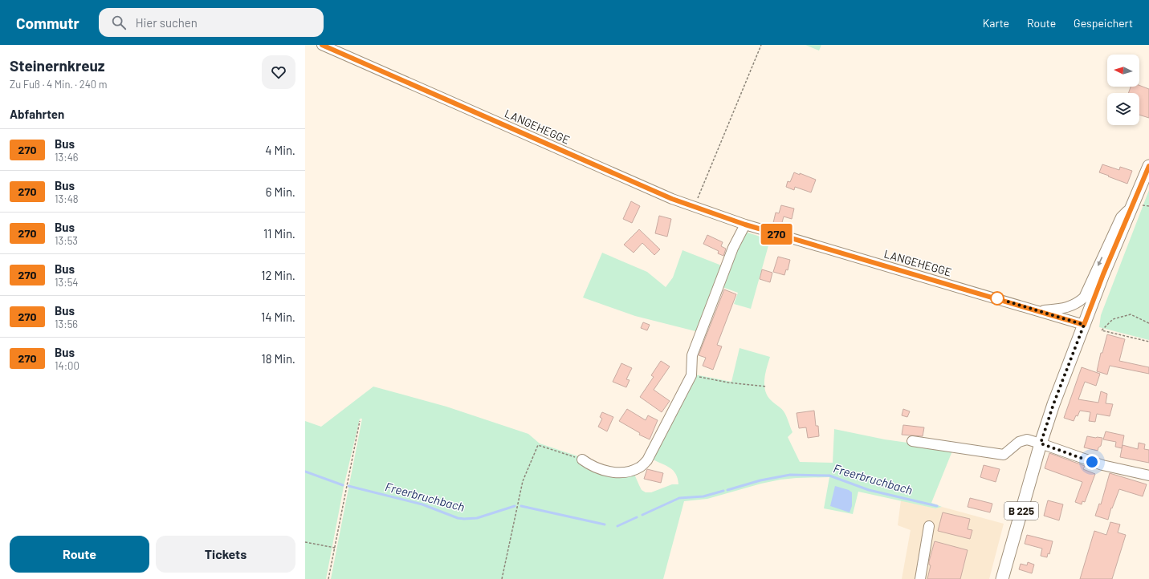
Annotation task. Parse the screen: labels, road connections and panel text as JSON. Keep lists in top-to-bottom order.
{
  "streets": {
    "main road": ["B 225"],
    "street": ["LANGEHEGGE"]
  },
  "crossings": [
    ["LANGEHEGGE", "B 225"]
  ],
  "water": ["Freerbruchbach"],
  "lines": ["bus line 270"],
  "north": "left",
  "page": {
    "header": "Commutr",
    "search": "Hier suchen",
    "nav": ["Karte", "Route", "Gespeichert"],
    "heading": [
      ["Steinernkreuz", "Zu Fuß · 4 Min. · 240 m"],
      "Abfahrten"
    ],
    "on_map": "270",
    "list": [
      {
        "mark": "270",
        "name": "Bus",
        "note": "13:46",
        "value": "4 Min."
      },
      {
        "mark": "270",
        "name": "Bus",
        "note": "13:48",
        "value": "6 Min."
      },
      {
        "mark": "270",
        "name": "Bus",
        "note": "13:53",
        "value": "11 Min."
      },
      {
        "mark": "270",
        "name": "Bus",
        "note": "13:54",
        "value": "12 Min."
      },
      {
        "mark": "270",
        "name": "Bus",
        "note": "13:56",
        "value": "14 Min."
      },
      {
        "mark": "270",
        "name": "Bus",
        "note": "14:00",
        "value": "18 Min."
      }
    ],
    "buttons": ["Route", "Tickets"]
  }
}
